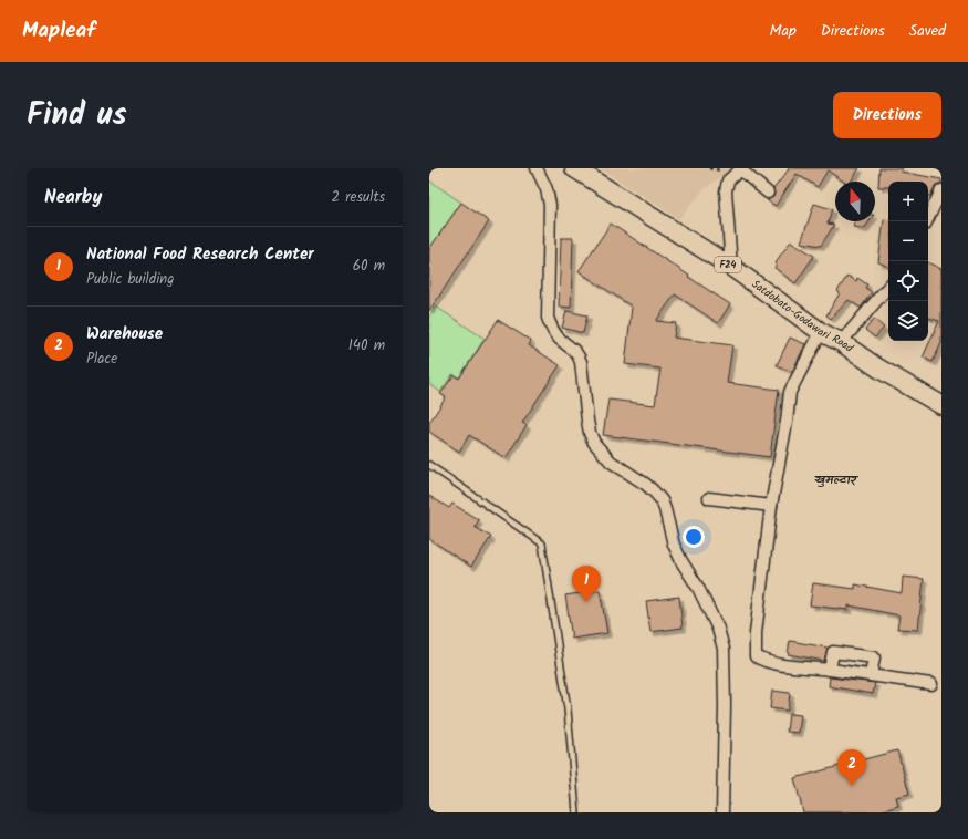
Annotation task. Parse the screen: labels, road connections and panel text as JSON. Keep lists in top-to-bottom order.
{
  "streets": {
    "main road": ["F24", "Satdobato-Godawari Road"]
  },
  "districts": ["खुमल्टार"],
  "north": "top",
  "page": {
    "header": "Mapleaf",
    "nav": ["Map", "Directions", "Saved"],
    "title": "Find us",
    "buttons": "Directions",
    "heading": ["Nearby", "2 results"],
    "map_buttons": ["+", "−"],
    "list": [
      {
        "mark": "1",
        "name": "National Food Research Center",
        "note": "Public building",
        "value": "60 m"
      },
      {
        "mark": "2",
        "name": "Warehouse",
        "note": "Place",
        "value": "140 m"
      }
    ],
    "pins": ["1", "2"]
  }
}
